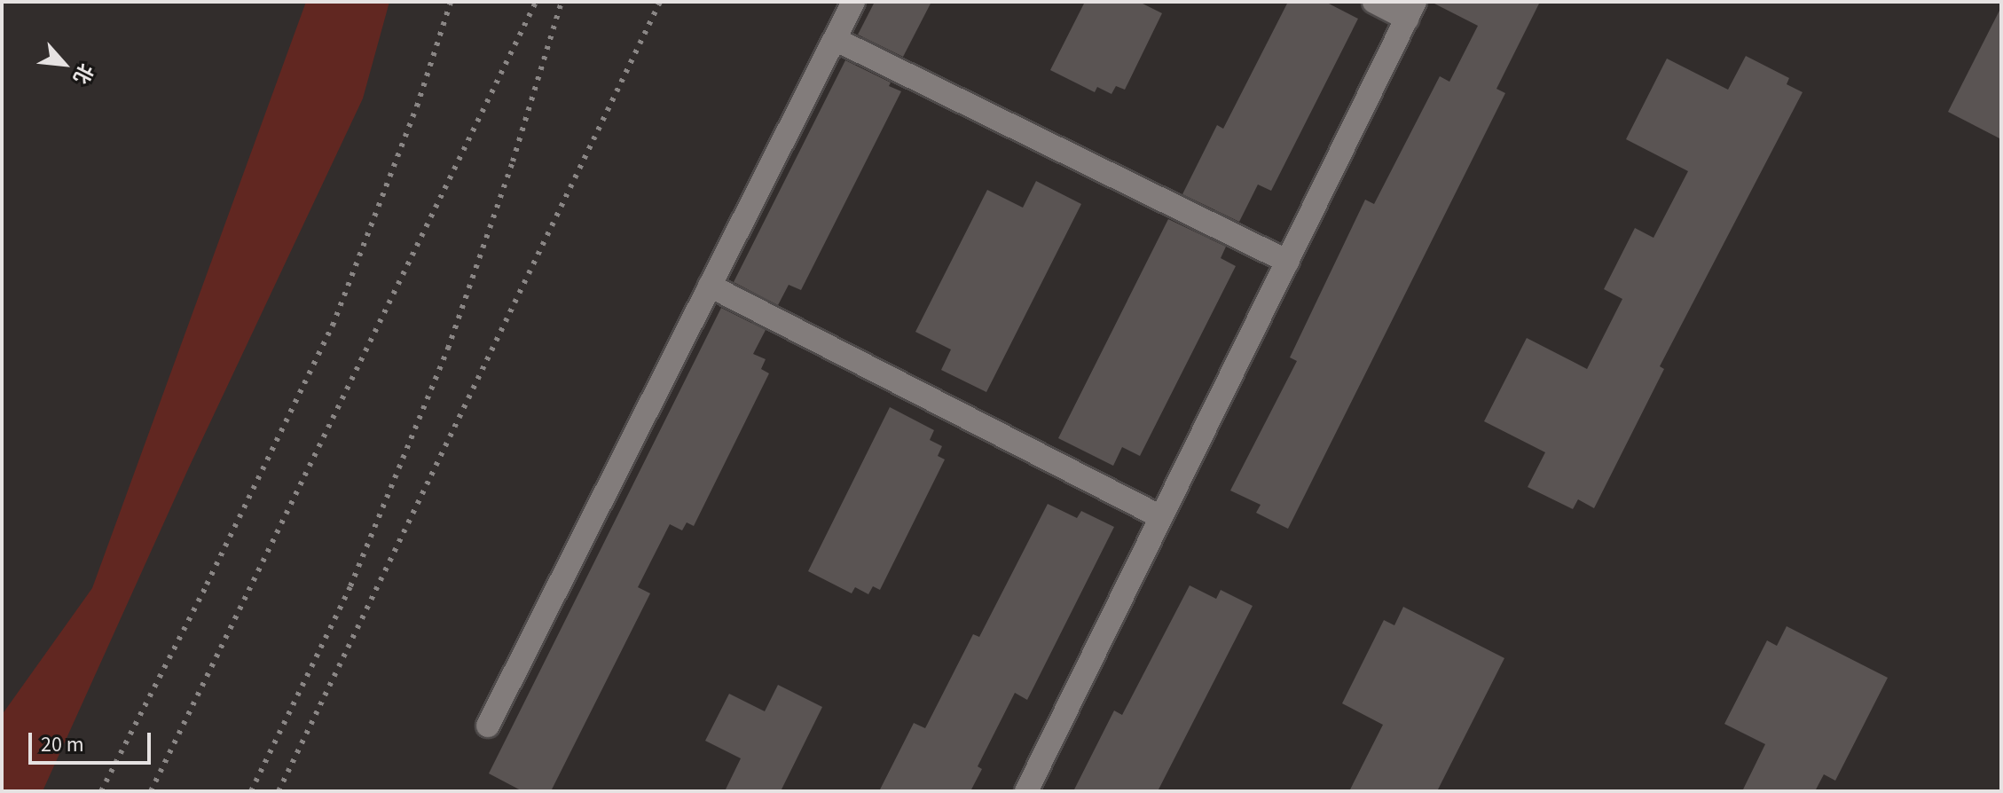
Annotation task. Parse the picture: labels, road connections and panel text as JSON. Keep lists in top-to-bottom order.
{
  "scale_bar": "20 m",
  "north": "bottom right"
}
